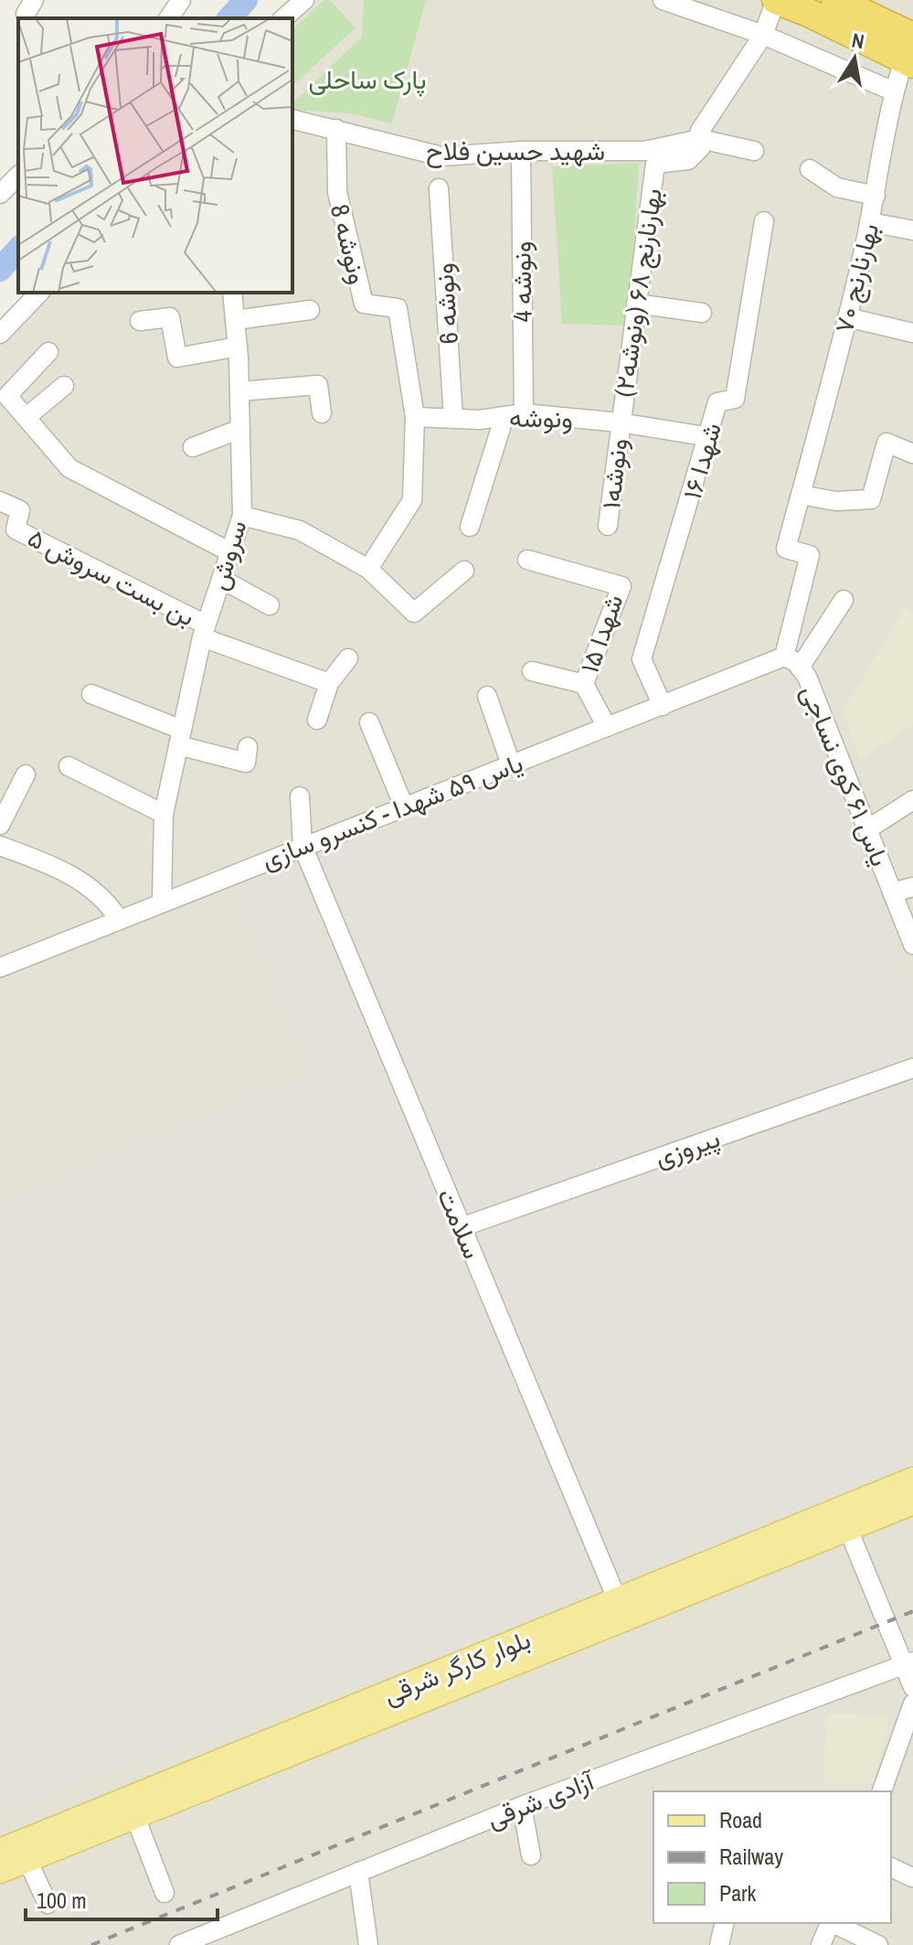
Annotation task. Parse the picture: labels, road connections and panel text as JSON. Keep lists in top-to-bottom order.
{
  "streets": {
    "main road": ["بلوار کارگر شرقی"],
    "street": [
      "شهید حسین فلاح",
      "ونوشه 8",
      "بهارنارنج ۷۰",
      "ونوشه 4",
      "بهارنارنج ۶۸ (ونوشه۲)",
      "ونوشه 6",
      "ونوشه",
      "شهدا ۱۶",
      "ونوشه۱",
      "سروش",
      "بن بست سروش ۵",
      "شهدا ۱۵",
      "یاس ۶۱ کوی نساجی",
      "یاس ۵۹ شهدا - کنسرو سازی",
      "پیروزی",
      "سلامت",
      "آزادی شرقی"
    ]
  },
  "crossings": [
    ["شهید حسین فلاح", "ونوشه 8"],
    ["شهید حسین فلاح", "ونوشه 4"],
    ["شهید حسین فلاح", "بهارنارنج ۶۸ (ونوشه۲)"],
    ["ونوشه 8", "ونوشه"],
    ["بهارنارنج ۷۰", "یاس ۶۱ کوی نساجی"],
    ["بهارنارنج ۷۰", "یاس ۵۹ شهدا - کنسرو سازی"],
    ["ونوشه 4", "ونوشه"],
    ["بهارنارنج ۶۸ (ونوشه۲)", "ونوشه"],
    ["بهارنارنج ۶۸ (ونوشه۲)", "ونوشه۱"],
    ["ونوشه 6", "ونوشه"],
    ["ونوشه", "شهدا ۱۶"],
    ["ونوشه", "ونوشه۱"],
    ["شهدا ۱۶", "یاس ۵۹ شهدا - کنسرو سازی"],
    ["سروش", "بن بست سروش ۵"],
    ["سروش", "یاس ۵۹ شهدا - کنسرو سازی"],
    ["شهدا ۱۵", "یاس ۵۹ شهدا - کنسرو سازی"],
    ["یاس ۶۱ کوی نساجی", "یاس ۵۹ شهدا - کنسرو سازی"],
    ["یاس ۵۹ شهدا - کنسرو سازی", "سلامت"],
    ["پیروزی", "سلامت"],
    ["سلامت", "بلوار کارگر شرقی"]
  ],
  "parks": ["پارک ساحلی"],
  "legend": ["Road", "Railway", "Park"],
  "scale_bar": "100 m",
  "north": "top"
}
